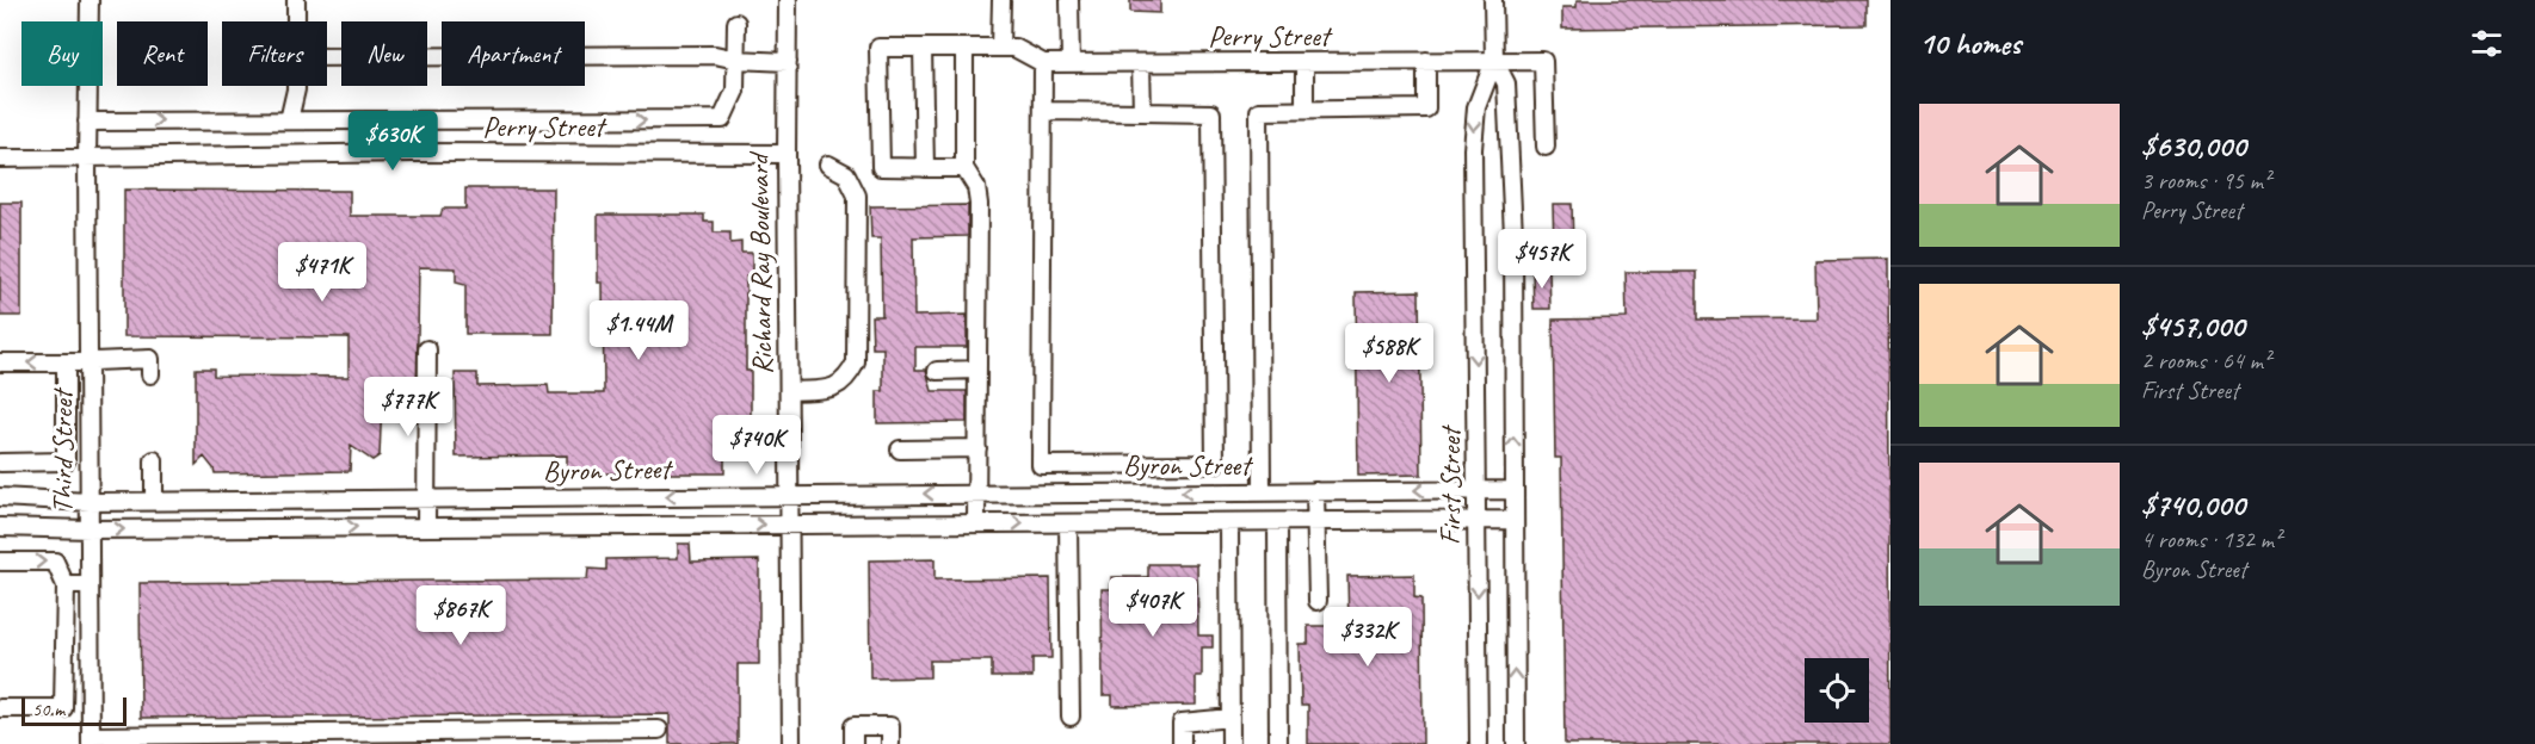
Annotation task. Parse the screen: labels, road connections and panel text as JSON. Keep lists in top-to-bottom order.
{
  "streets": {
    "street": [
      "Perry Street",
      "Richard Ray Boulevard",
      "Third Street",
      "Byron Street",
      "First Street"
    ]
  },
  "crossings": [
    ["Perry Street", "Richard Ray Boulevard"],
    ["Perry Street", "Third Street"],
    ["Perry Street", "First Street"],
    ["Richard Ray Boulevard", "Byron Street"],
    ["Third Street", "Byron Street"],
    ["Byron Street", "First Street"]
  ],
  "scale_bar": "50 m",
  "page": {
    "heading": "10 homes",
    "chip": [
      "Buy",
      "Rent",
      "Filters",
      "New",
      "Apartment"
    ],
    "list": [
      {
        "name": "$630,000",
        "note": "3 rooms · 95 m² · Perry Street"
      },
      {
        "name": "$457,000",
        "note": "2 rooms · 64 m² · First Street"
      },
      {
        "name": "$740,000",
        "note": "4 rooms · 132 m² · Byron Street"
      }
    ],
    "price": [
      "$630K",
      "$457K",
      "$471K",
      "$1.44M",
      "$588K",
      "$777K",
      "$740K",
      "$407K",
      "$867K",
      "$332K"
    ],
    "scale": "50 m"
  }
}
